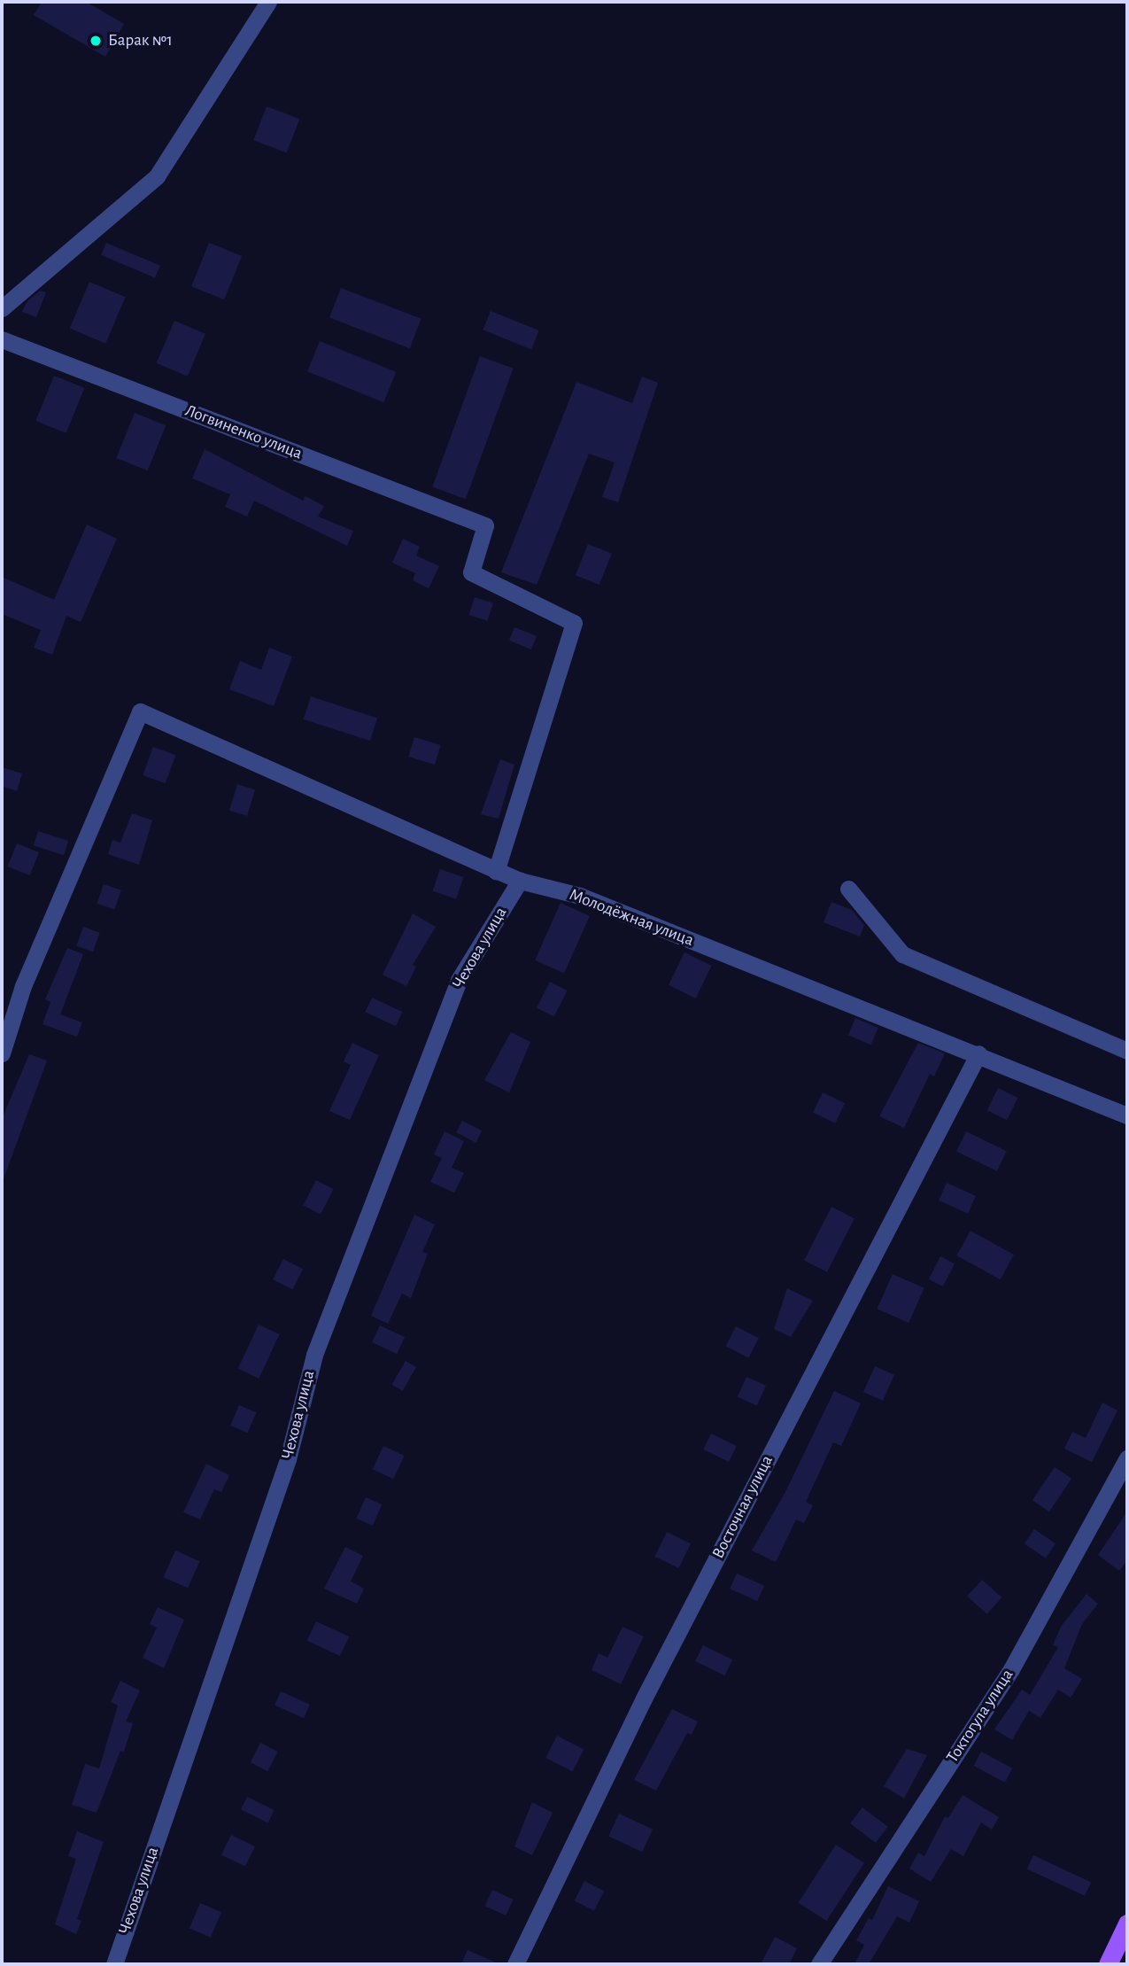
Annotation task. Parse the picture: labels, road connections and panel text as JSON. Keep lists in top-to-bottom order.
{
  "streets": {
    "street": [
      "Логвиненко улица",
      "Молодёжная улица",
      "Чехова улица",
      "Восточная улица",
      "Токтогула улица"
    ]
  },
  "crossings": [
    ["Логвиненко улица", "Молодёжная улица"],
    ["Молодёжная улица", "Чехова улица"],
    ["Молодёжная улица", "Восточная улица"]
  ],
  "places": ["Барак №1"]
}
